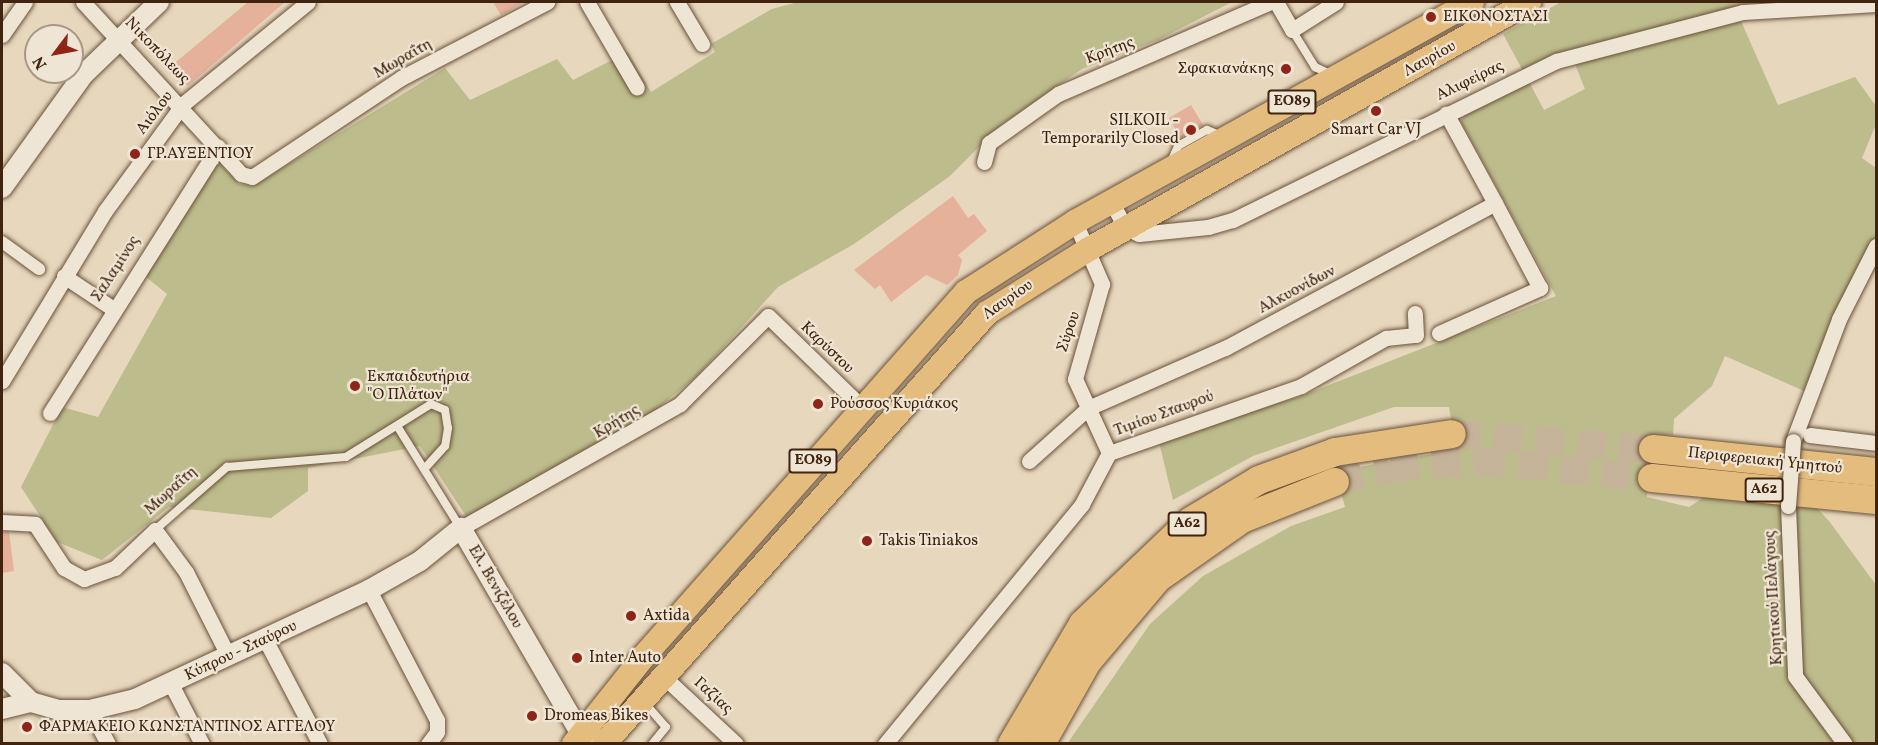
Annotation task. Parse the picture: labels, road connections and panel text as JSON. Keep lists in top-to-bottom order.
{
  "streets": {
    "highway": ["Περιφερειακή Υμηττού", "Α62"],
    "main road": ["Λαυρίου", "ΕΟ89"],
    "street": [
      "Νικοπόλεως",
      "Κρήτης",
      "Μωραΐτη",
      "Αλιφείρας",
      "Αιόλου",
      "Σαλαμίνος",
      "Αλκυονίδων",
      "Σύρου",
      "Καρύστου",
      "Τιμίου Σταυρού",
      "Ελ. Βενιζέλου",
      "Κρητικού Πελάγους",
      "Κύπρου - Σταύρου",
      "Γαζίας"
    ]
  },
  "crossings": [
    ["Νικοπόλεως", "Μωραΐτη"],
    ["Νικοπόλεως", "Αιόλου"],
    ["Νικοπόλεως", "Σαλαμίνος"],
    ["Κρήτης", "Καρύστου"],
    ["Κρήτης", "Ελ. Βενιζέλου"],
    ["Κρήτης", "Κύπρου - Σταύρου"],
    ["Μωραΐτη", "Ελ. Βενιζέλου"],
    ["Λαυρίου", "Αλιφείρας"],
    ["Λαυρίου", "Σύρου"],
    ["Λαυρίου", "Καρύστου"],
    ["Λαυρίου", "Ελ. Βενιζέλου"],
    ["Λαυρίου", "Γαζίας"],
    ["Αλκυονίδων", "Σύρου"],
    ["Σύρου", "Τιμίου Σταυρού"],
    ["Ελ. Βενιζέλου", "Κύπρου - Σταύρου"]
  ],
  "places": [
    "ΕΙΚΟΝΟΣΤΑΣΙ",
    "Σφακιανάκης",
    "Smart Car VJ",
    "SILKOIL - Temporarily Closed",
    "ΓΡ.ΑΥΞΕΝΤΙΟΥ",
    "Εκπαιδευτήρια \"Ο Πλάτων\"",
    "Ρούσσος Κυριάκος",
    "Takis Tiniakos",
    "Axtida",
    "Inter Auto",
    "Dromeas Bikes",
    "ΦΑΡΜΑΚΕΙΟ ΚΩΝΣΤΑΝΤΙΝΟΣ ΑΓΓΕΛΟΥ"
  ],
  "north": "bottom left"
}
